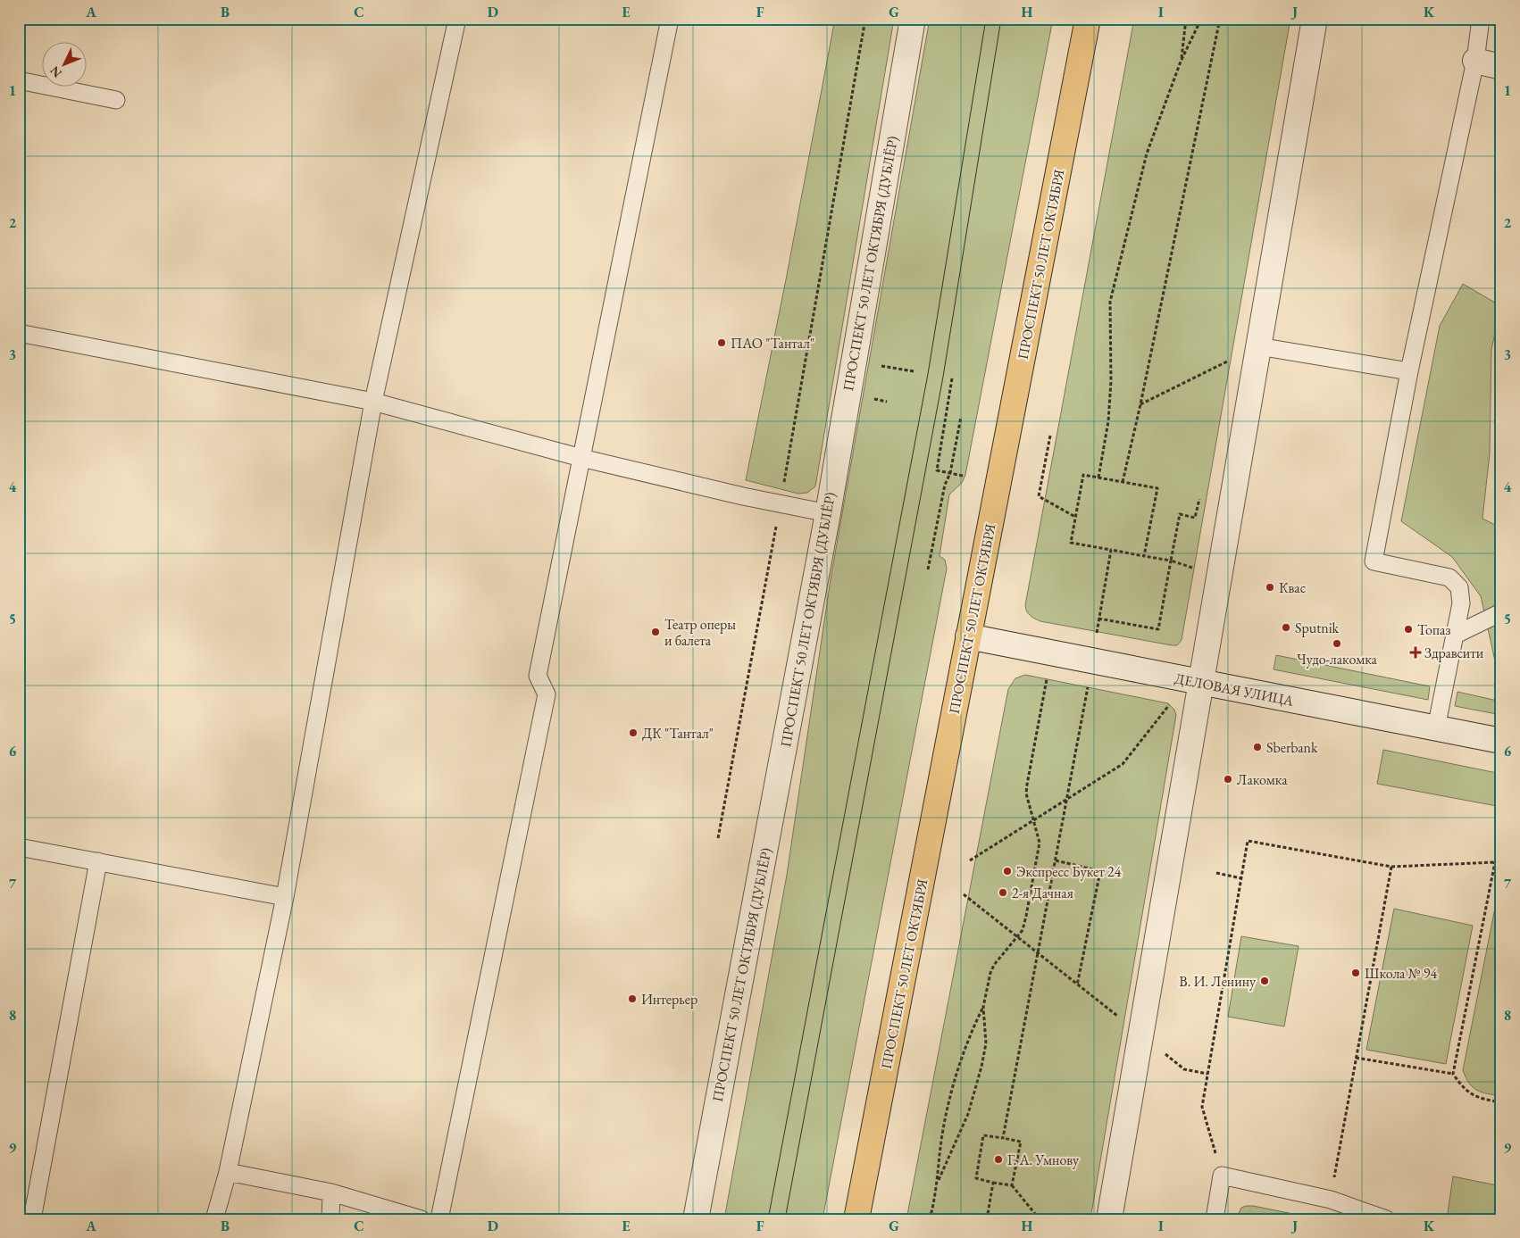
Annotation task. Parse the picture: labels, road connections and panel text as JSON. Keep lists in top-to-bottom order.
{
  "streets": {
    "main road": ["ПРОСПЕКТ 50 ЛЕТ ОКТЯБРЯ"],
    "street": ["ПРОСПЕКТ 50 ЛЕТ ОКТЯБРЯ (ДУБЛЁР)", "ДЕЛОВАЯ УЛИЦА"]
  },
  "crossings": [
    ["ПРОСПЕКТ 50 ЛЕТ ОКТЯБРЯ", "ДЕЛОВАЯ УЛИЦА"]
  ],
  "places": {
    "other": [
      "ПАО \"Тантал\"",
      "Квас",
      "Sputnik",
      "Топаз",
      "Театр оперы и балета",
      "Чудо-лакомка",
      "ДК \"Тантал\"",
      "Sberbank",
      "Лакомка",
      "Экспресс Букет 24",
      "2-я Дачная",
      "Школа № 94",
      "В. И. Ленину",
      "Интерьер",
      "Г. А. Умнову"
    ],
    "health": ["Здравсити"]
  },
  "north": "bottom left",
  "grid": {
    "columns": [
      "A",
      "B",
      "C",
      "D",
      "E",
      "F",
      "G",
      "H",
      "I",
      "J",
      "K"
    ],
    "rows": [
      "1",
      "2",
      "3",
      "4",
      "5",
      "6",
      "7",
      "8",
      "9"
    ]
  }
}
